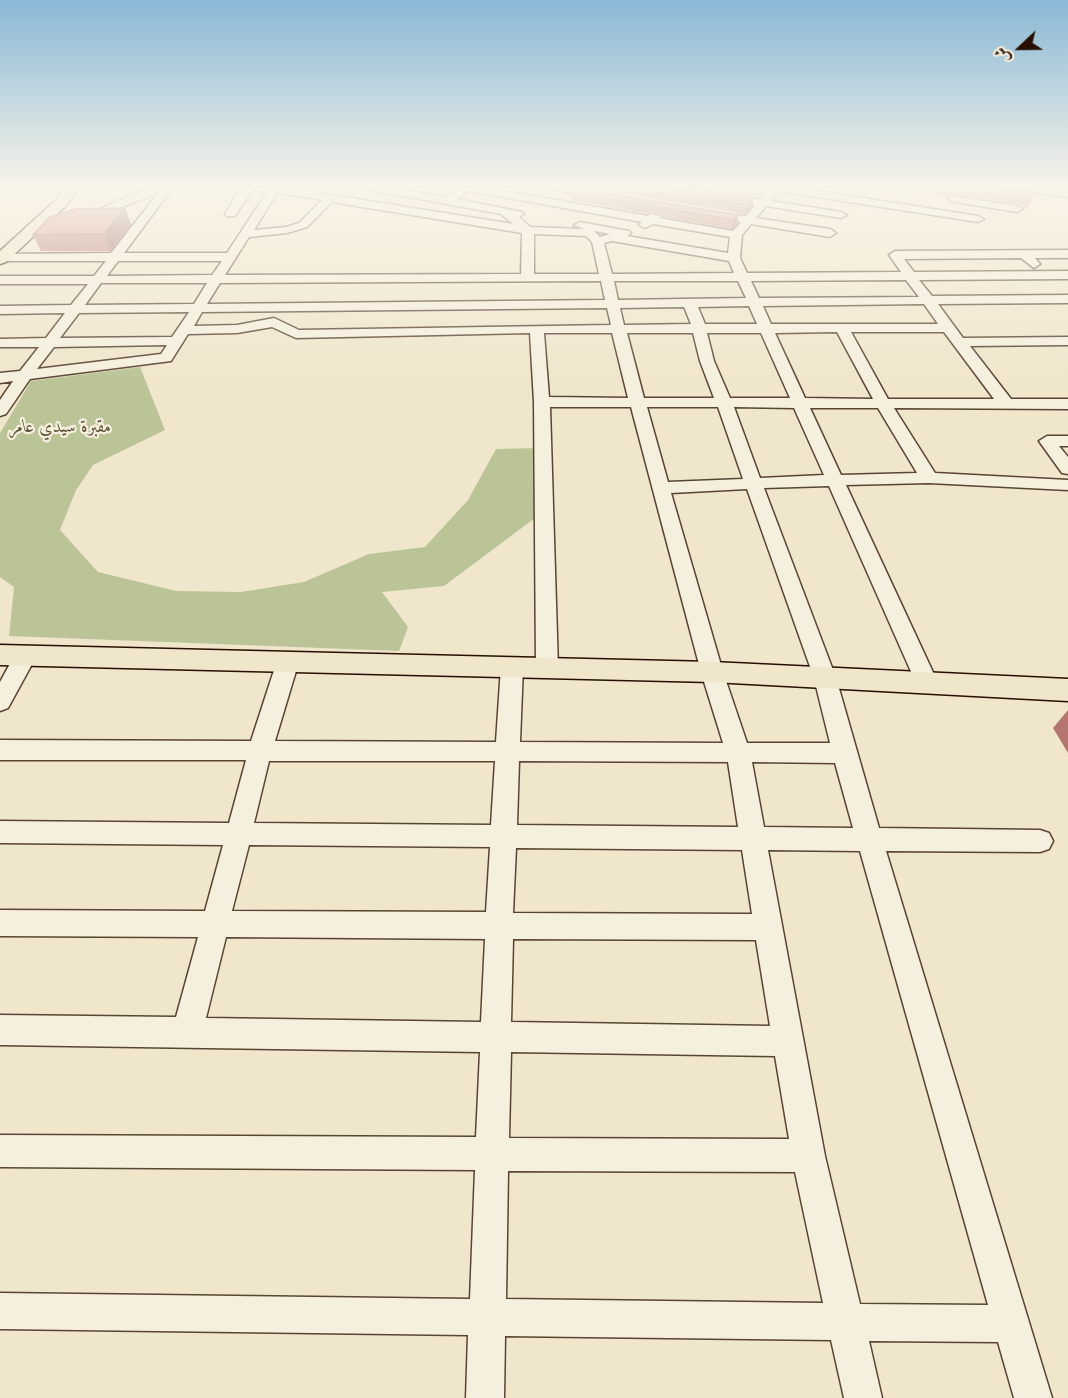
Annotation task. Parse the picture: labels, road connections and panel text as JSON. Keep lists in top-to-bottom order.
{
  "parks": ["مقبرة سيدي عامر"],
  "north": "left"
}
